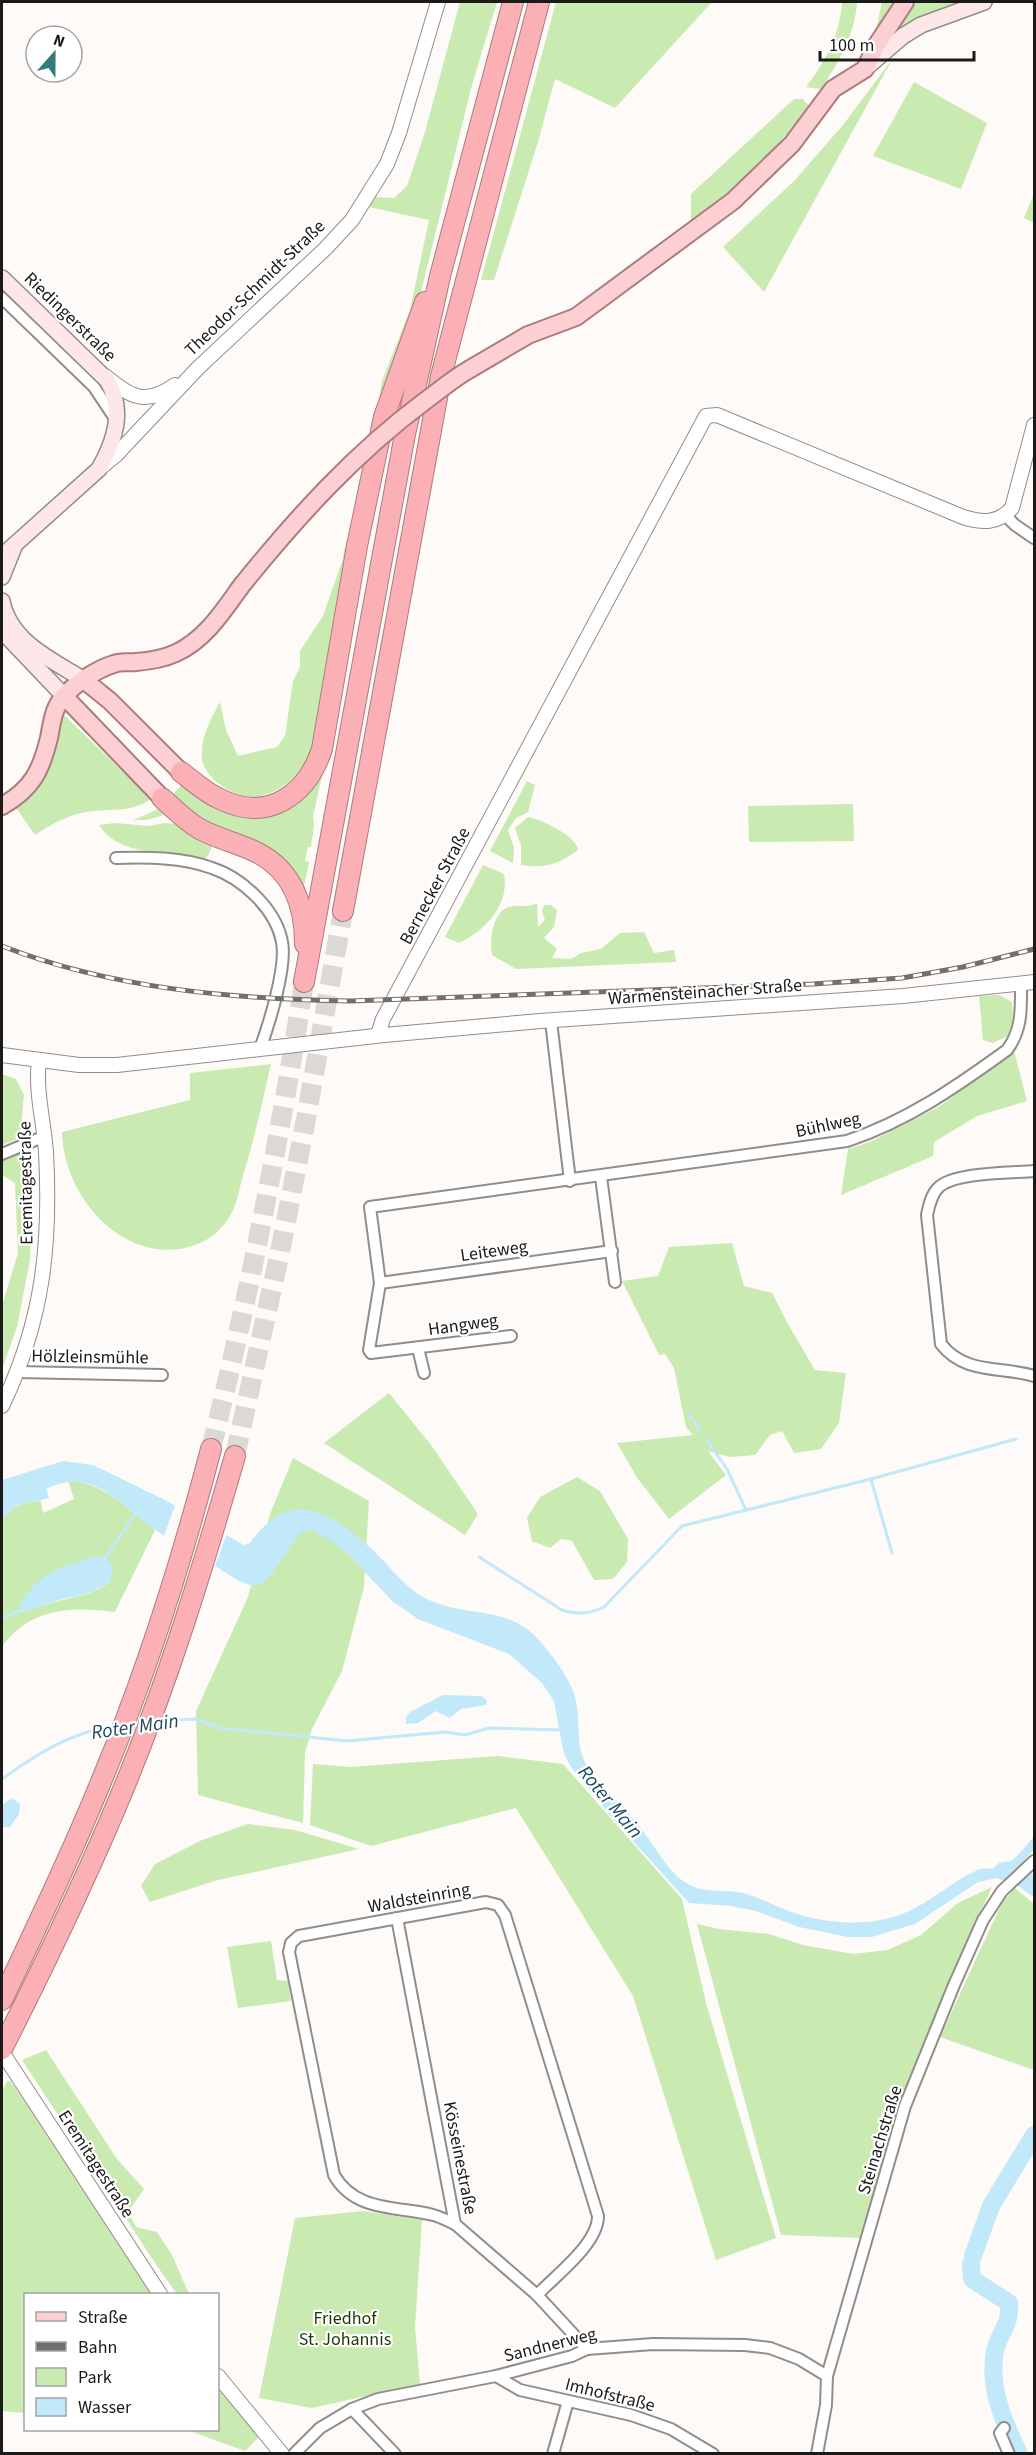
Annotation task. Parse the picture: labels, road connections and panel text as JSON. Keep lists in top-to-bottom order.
{
  "streets": {
    "main road": ["Theodor-Schmidt-Straße", "Riedingerstraße"],
    "street": [
      "Bernecker Straße",
      "Warmensteinacher Straße",
      "Bühlweg",
      "Eremitagestraße",
      "Leiteweg",
      "Hangweg",
      "Hölzleinsmühle",
      "Waldsteinring",
      "Steinachstraße",
      "Kösseinestraße",
      "Sandnerweg",
      "Imhofstraße"
    ]
  },
  "crossings": [
    ["Theodor-Schmidt-Straße", "Riedingerstraße"],
    ["Bernecker Straße", "Warmensteinacher Straße"],
    ["Warmensteinacher Straße", "Bühlweg"],
    ["Bühlweg", "Hangweg"],
    ["Eremitagestraße", "Hölzleinsmühle"],
    ["Leiteweg", "Hangweg"],
    ["Waldsteinring", "Kösseinestraße"],
    ["Steinachstraße", "Sandnerweg"],
    ["Kösseinestraße", "Sandnerweg"],
    ["Sandnerweg", "Imhofstraße"]
  ],
  "water": ["Roter Main"],
  "parks": ["Friedhof St. Johannis"],
  "legend": [
    "Straße",
    "Bahn",
    "Park",
    "Wasser"
  ],
  "scale_bar": "100 m",
  "north": "top"
}
